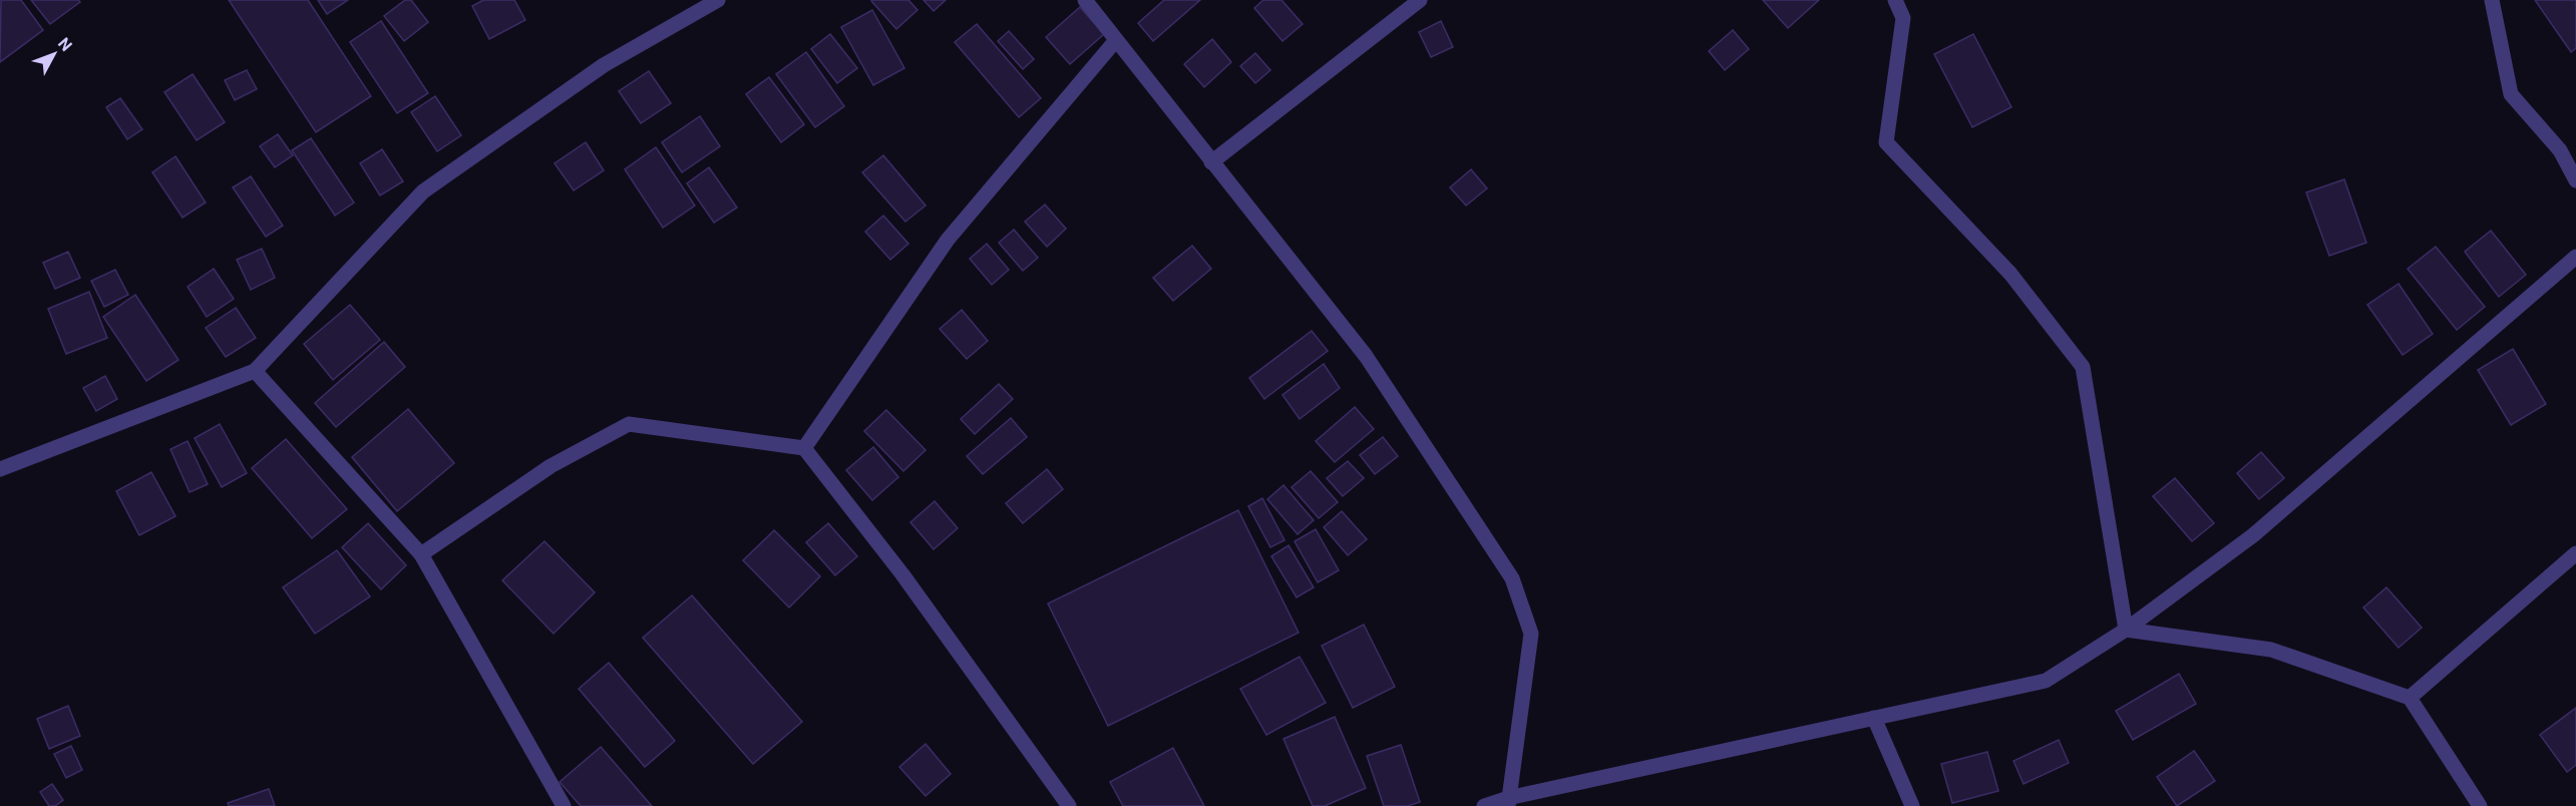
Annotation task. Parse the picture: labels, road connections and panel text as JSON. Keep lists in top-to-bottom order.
{
  "north": "top right"
}
